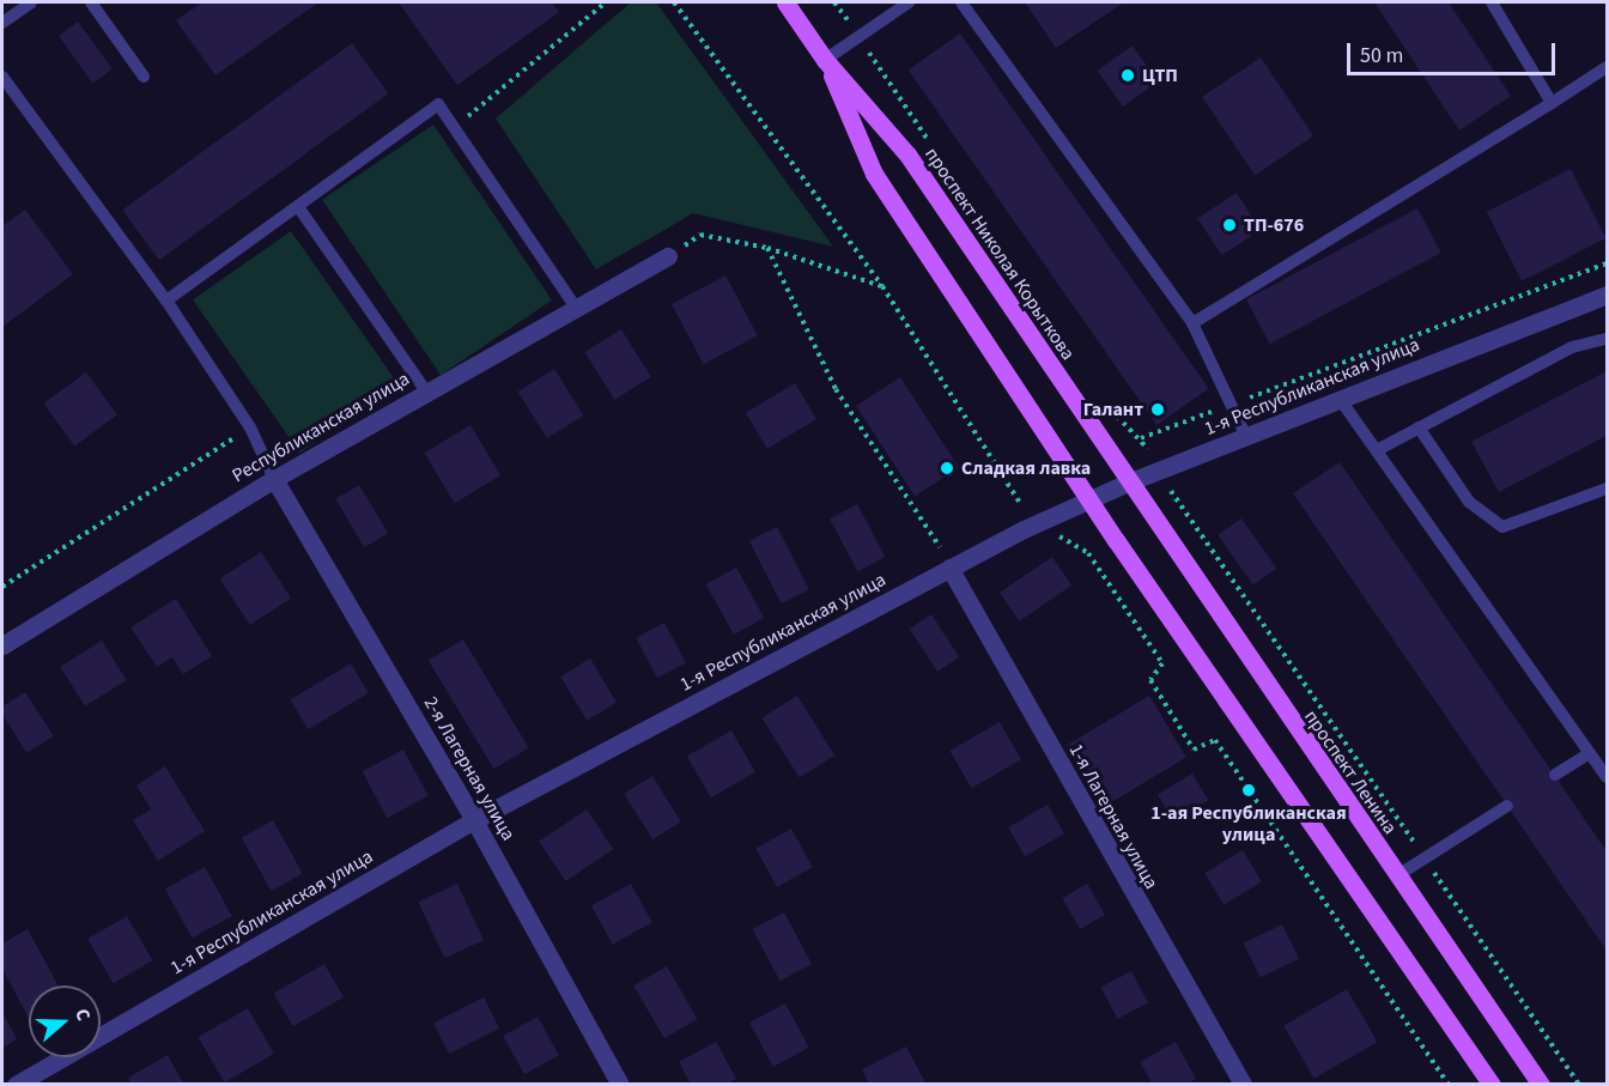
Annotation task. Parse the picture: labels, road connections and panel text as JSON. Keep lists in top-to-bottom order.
{
  "streets": {
    "main road": ["проспект Николая Корыткова", "проспект Ленина"],
    "street": [
      "1-я Республиканская улица",
      "Республиканская улица",
      "2-я Лагерная улица",
      "1-я Лагерная улица"
    ]
  },
  "crossings": [
    ["проспект Николая Корыткова", "1-я Республиканская улица"],
    ["проспект Николая Корыткова", "проспект Ленина"],
    ["1-я Республиканская улица", "2-я Лагерная улица"],
    ["1-я Республиканская улица", "проспект Ленина"],
    ["1-я Республиканская улица", "1-я Лагерная улица"],
    ["Республиканская улица", "2-я Лагерная улица"]
  ],
  "places": [
    "ЦТП",
    "ТП-676",
    "Галант",
    "Сладкая лавка",
    "1-ая Республиканская улица"
  ],
  "scale_bar": "50 m",
  "north": "right"
}
